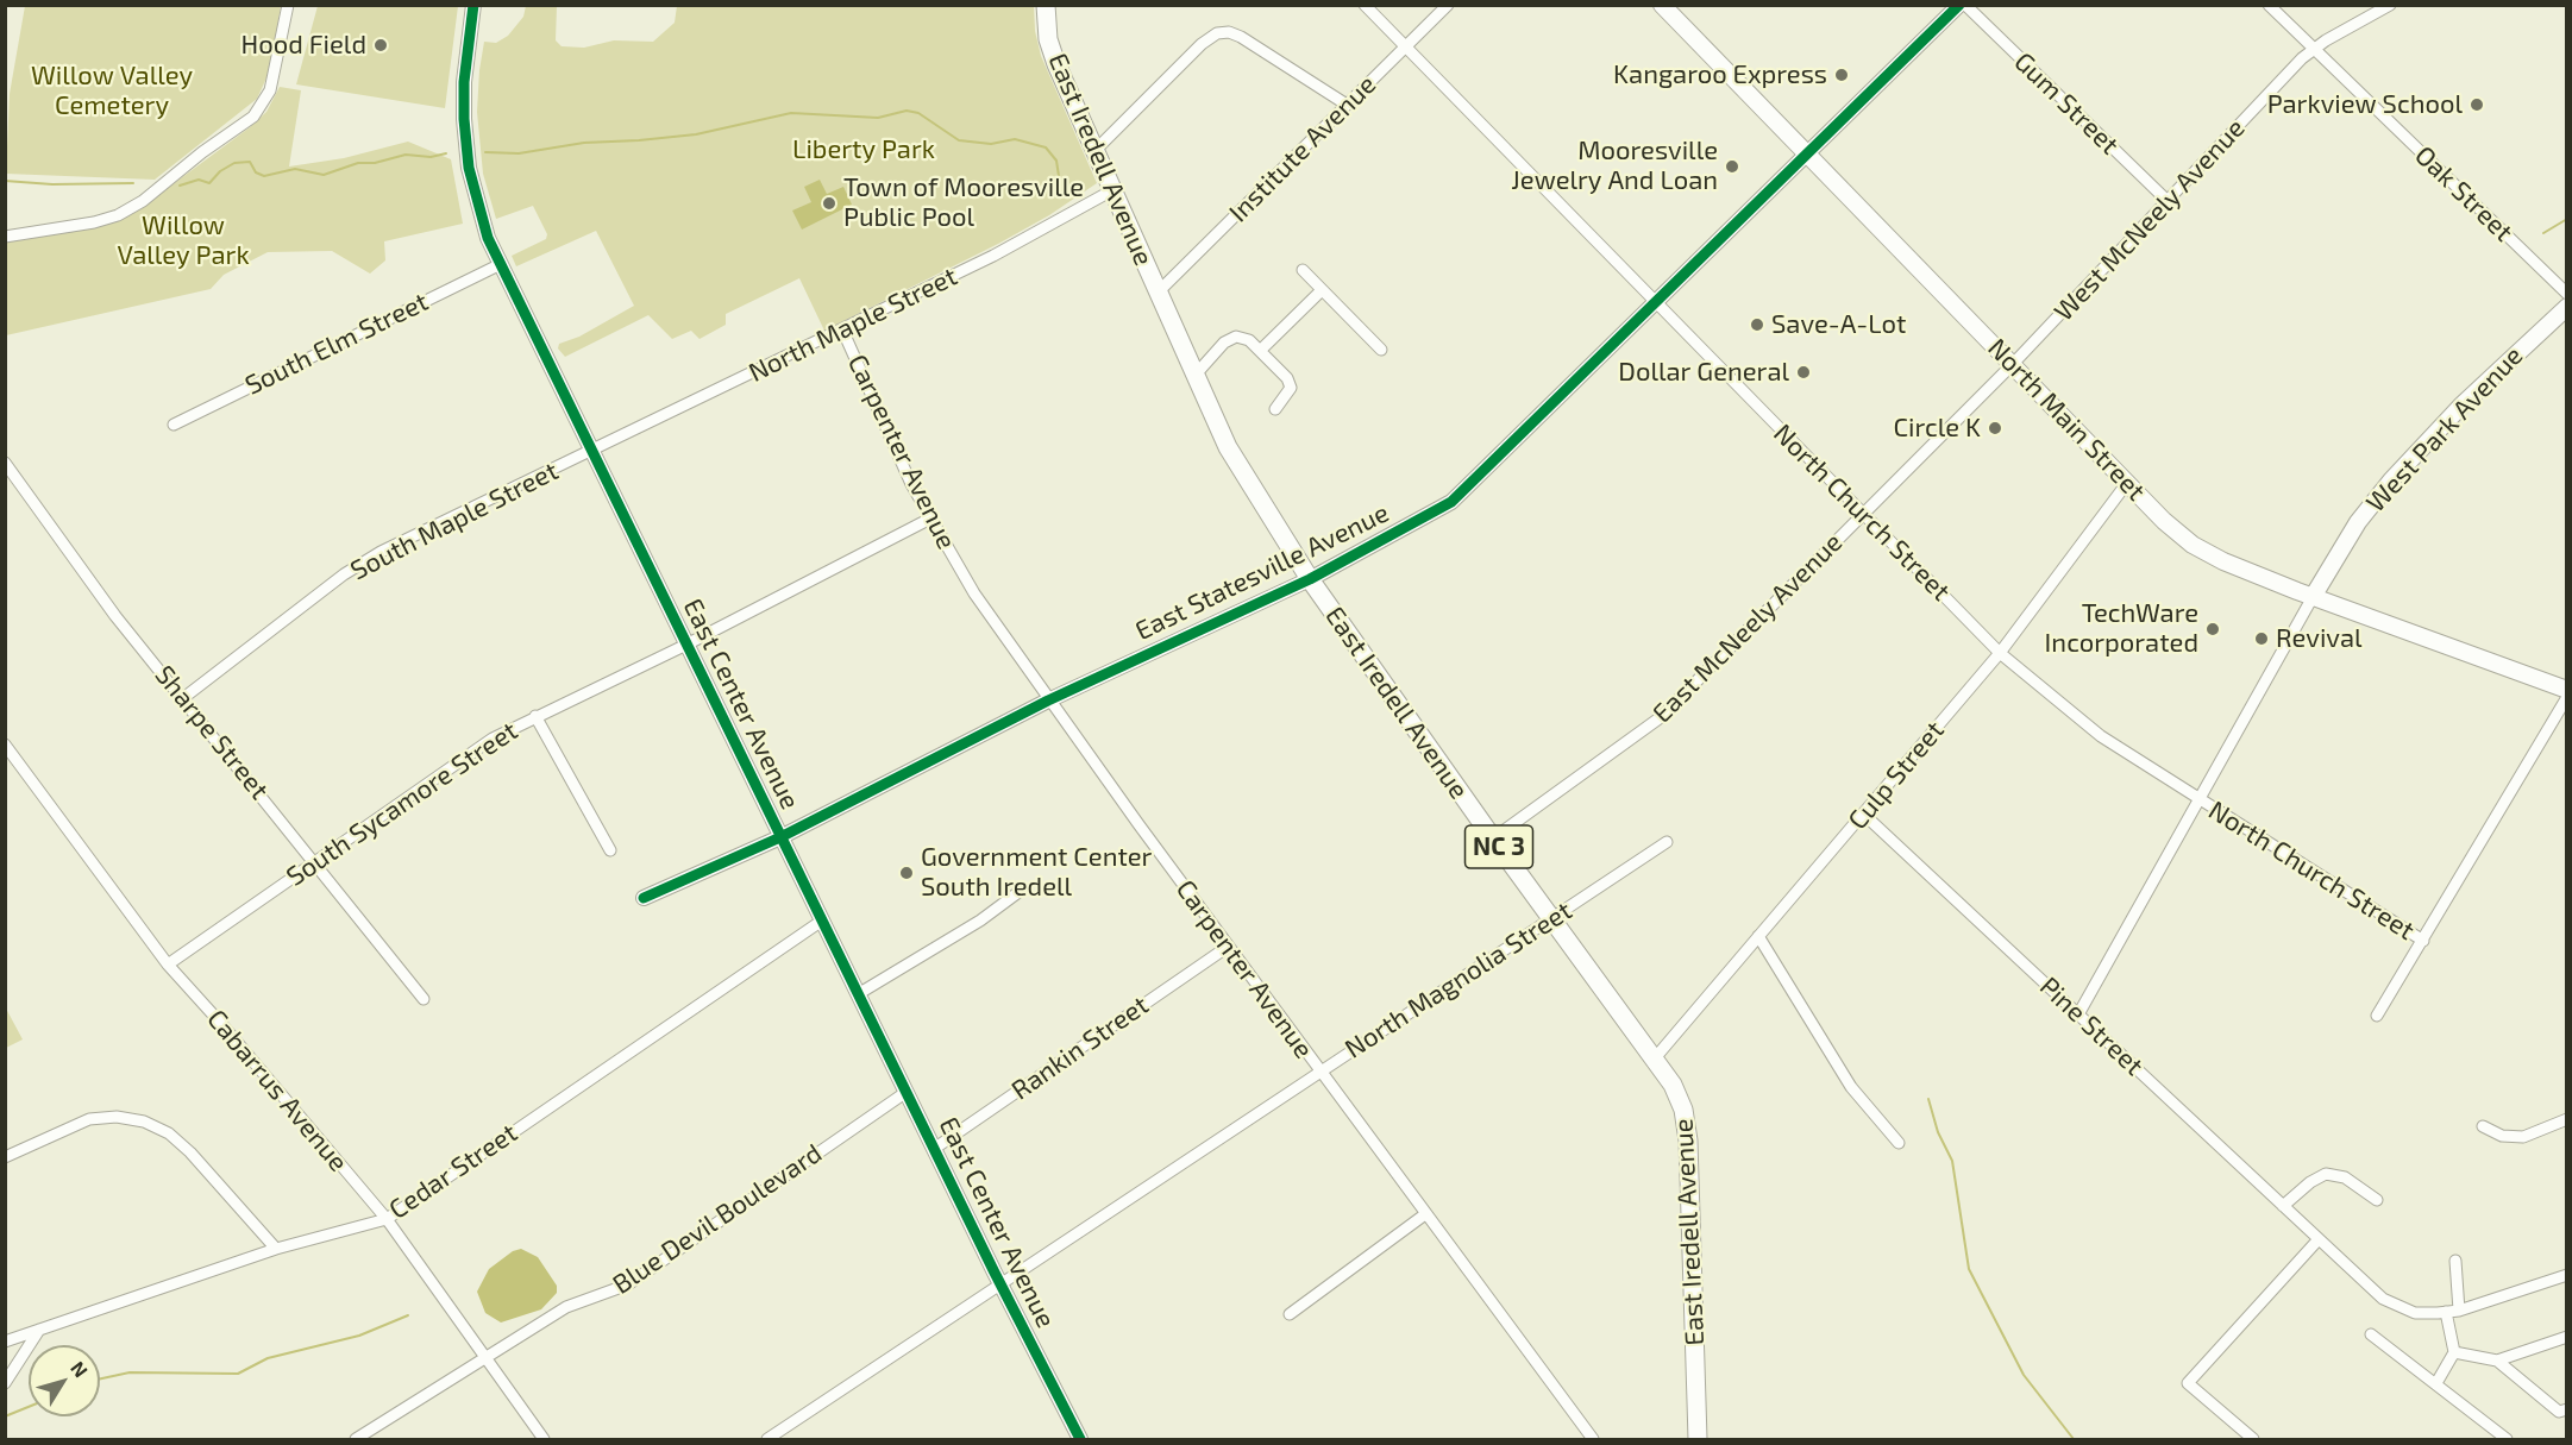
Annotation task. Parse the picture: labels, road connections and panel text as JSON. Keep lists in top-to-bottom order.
{
  "streets": {
    "main road": [
      "East Iredell Avenue",
      "North Main Street",
      "West Park Avenue",
      "NC 3"
    ],
    "street": [
      "Gum Street",
      "Institute Avenue",
      "Oak Street",
      "West McNeely Avenue",
      "North Maple Street",
      "South Elm Street",
      "Carpenter Avenue",
      "North Church Street",
      "South Maple Street",
      "East Statesville Avenue",
      "East McNeely Avenue",
      "East Center Avenue",
      "Sharpe Street",
      "Culp Street",
      "South Sycamore Street",
      "North Magnolia Street",
      "Pine Street",
      "Rankin Street",
      "Cabarrus Avenue",
      "Cedar Street",
      "Blue Devil Boulevard"
    ]
  },
  "crossings": [
    ["Gum Street", "West McNeely Avenue"],
    ["Institute Avenue", "East Iredell Avenue"],
    ["Institute Avenue", "North Church Street"],
    ["East Iredell Avenue", "North Maple Street"],
    ["East Iredell Avenue", "East Statesville Avenue"],
    ["East Iredell Avenue", "East McNeely Avenue"],
    ["East Iredell Avenue", "Culp Street"],
    ["East Iredell Avenue", "North Magnolia Street"],
    ["Oak Street", "West McNeely Avenue"],
    ["West McNeely Avenue", "North Main Street"],
    ["West McNeely Avenue", "East McNeely Avenue"],
    ["North Maple Street", "Carpenter Avenue"],
    ["North Maple Street", "South Maple Street"],
    ["North Maple Street", "East Center Avenue"],
    ["South Elm Street", "East Center Avenue"],
    ["North Main Street", "West Park Avenue"],
    ["North Main Street", "East Statesville Avenue"],
    ["North Main Street", "East McNeely Avenue"],
    ["North Main Street", "Culp Street"],
    ["Carpenter Avenue", "East Statesville Avenue"],
    ["Carpenter Avenue", "South Sycamore Street"],
    ["Carpenter Avenue", "North Magnolia Street"],
    ["Carpenter Avenue", "Rankin Street"],
    ["North Church Street", "East Statesville Avenue"],
    ["North Church Street", "East McNeely Avenue"],
    ["North Church Street", "Culp Street"],
    ["South Maple Street", "East Center Avenue"],
    ["South Maple Street", "Sharpe Street"],
    ["East Statesville Avenue", "East Center Avenue"],
    ["East Center Avenue", "South Sycamore Street"],
    ["East Center Avenue", "North Magnolia Street"],
    ["East Center Avenue", "Rankin Street"],
    ["East Center Avenue", "Cedar Street"],
    ["East Center Avenue", "Blue Devil Boulevard"],
    ["Sharpe Street", "South Sycamore Street"],
    ["Culp Street", "Pine Street"],
    ["South Sycamore Street", "Cabarrus Avenue"],
    ["Cabarrus Avenue", "Cedar Street"],
    ["Cabarrus Avenue", "Blue Devil Boulevard"]
  ],
  "parks": ["Willow Valley Cemetery", "Liberty Park", "Willow Valley Park"],
  "places": [
    "Hood Field",
    "Kangaroo Express",
    "Parkview School",
    "Mooresville Jewelry And Loan",
    "Town of Mooresville Public Pool",
    "Save-A-Lot",
    "Dollar General",
    "Circle K",
    "TechWare Incorporated",
    "Revival",
    "Government Center South Iredell"
  ],
  "north": "top right"
}
